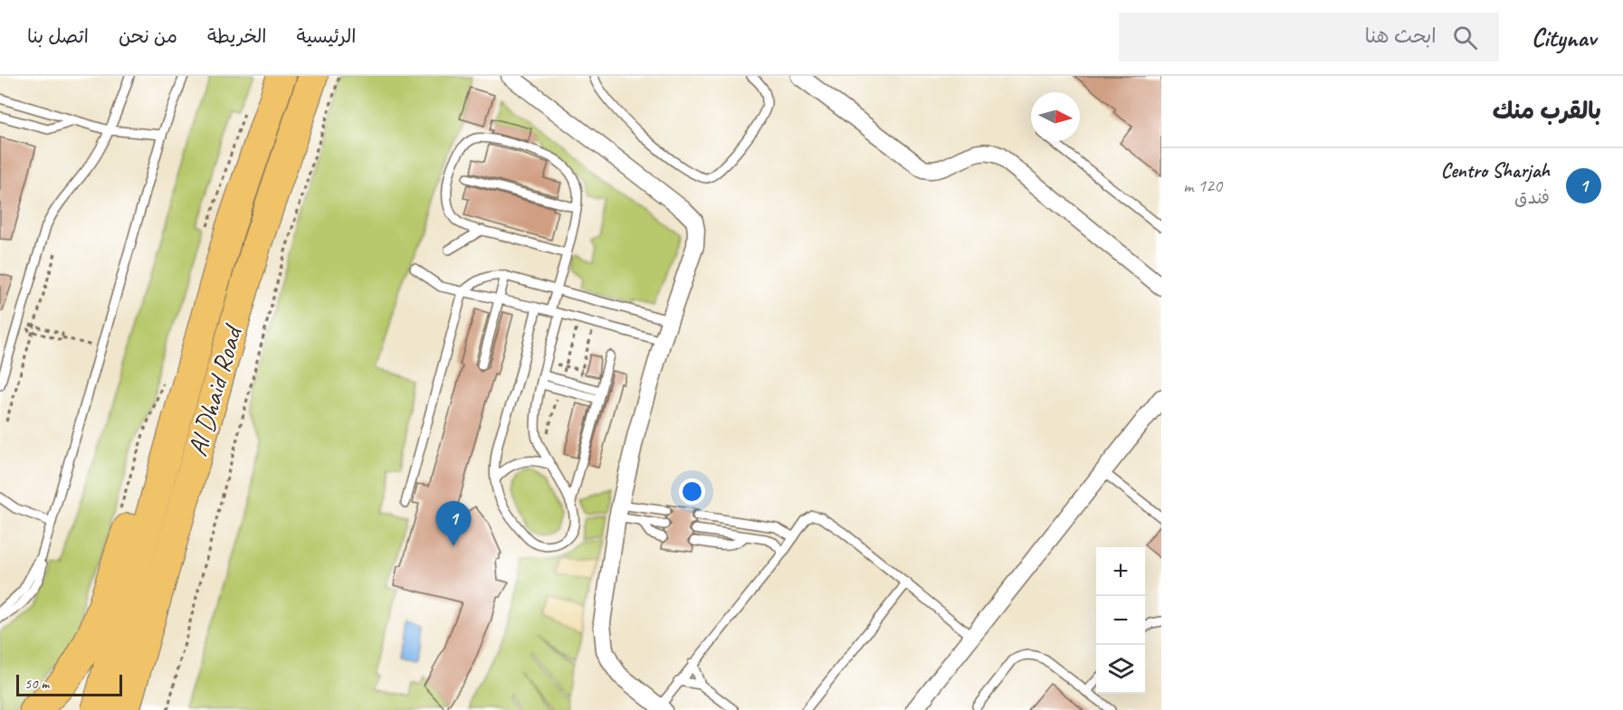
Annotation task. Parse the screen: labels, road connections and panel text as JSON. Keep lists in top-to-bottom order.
{
  "streets": {
    "highway": ["Al Dhaid Road"]
  },
  "scale_bar": "50 m",
  "north": "right",
  "page": {
    "header": "Citynav",
    "search": "ابحث هنا",
    "nav": [
      "الرئيسية",
      "الخريطة",
      "من نحن",
      "اتصل بنا"
    ],
    "heading": "بالقرب منك",
    "list": [
      {
        "mark": "1",
        "name": "Centro Sharjah",
        "note": "فندق",
        "value": "120 m"
      }
    ],
    "pins": "1",
    "map_buttons": ["+", "−"],
    "scale": "50 m"
  }
}
